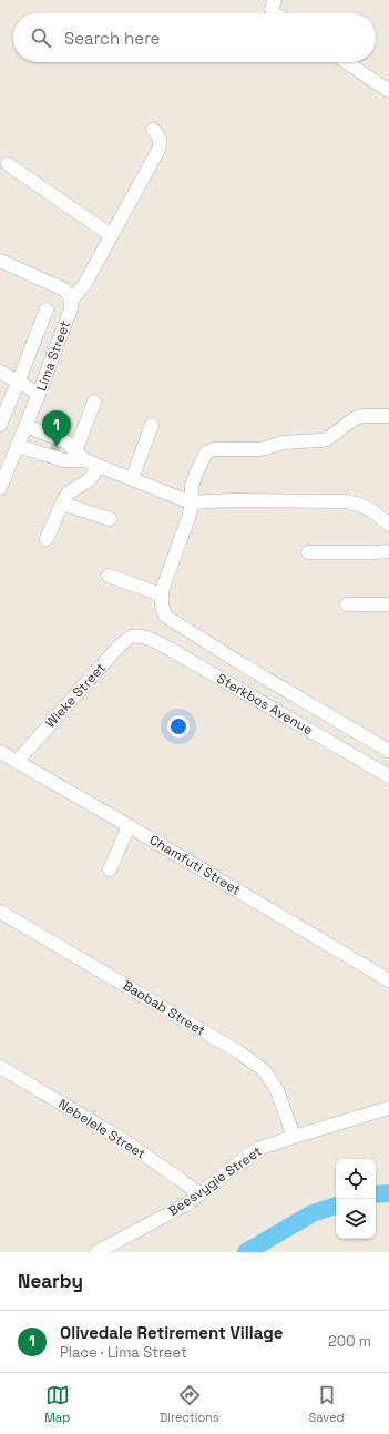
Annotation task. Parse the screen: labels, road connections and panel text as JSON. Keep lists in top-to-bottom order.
{
  "streets": {
    "street": [
      "Lima Street",
      "Wieke Street",
      "Sterkbos Avenue",
      "Chamfuti Street",
      "Baobab Street",
      "Nebelele Street",
      "Beesvygie Street"
    ]
  },
  "crossings": [
    ["Wieke Street", "Sterkbos Avenue"],
    ["Wieke Street", "Chamfuti Street"],
    ["Baobab Street", "Beesvygie Street"],
    ["Nebelele Street", "Beesvygie Street"]
  ],
  "page": {
    "search": "Search here",
    "pins": "1",
    "heading": "Nearby",
    "list": [
      {
        "mark": "1",
        "name": "Olivedale Retirement Village",
        "note": "Place · Lima Street",
        "value": "200 m"
      }
    ],
    "nav": ["Map", "Directions", "Saved"]
  }
}
